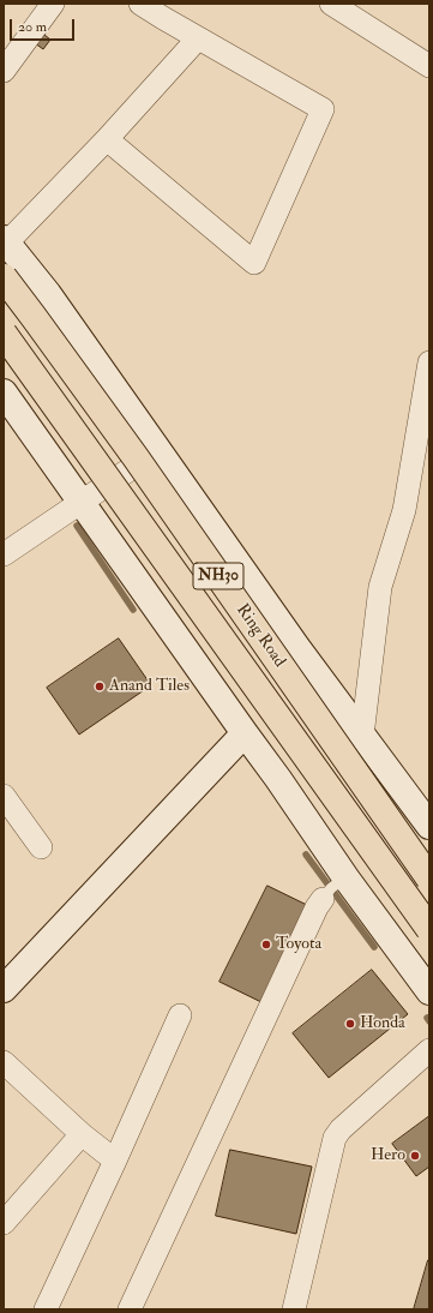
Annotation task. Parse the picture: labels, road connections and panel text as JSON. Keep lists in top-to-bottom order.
{
  "streets": {
    "highway": ["NH30", "Ring Road"]
  },
  "places": [
    "Anand Tiles",
    "Toyota",
    "Honda",
    "Hero"
  ],
  "scale_bar": "20 m"
}
